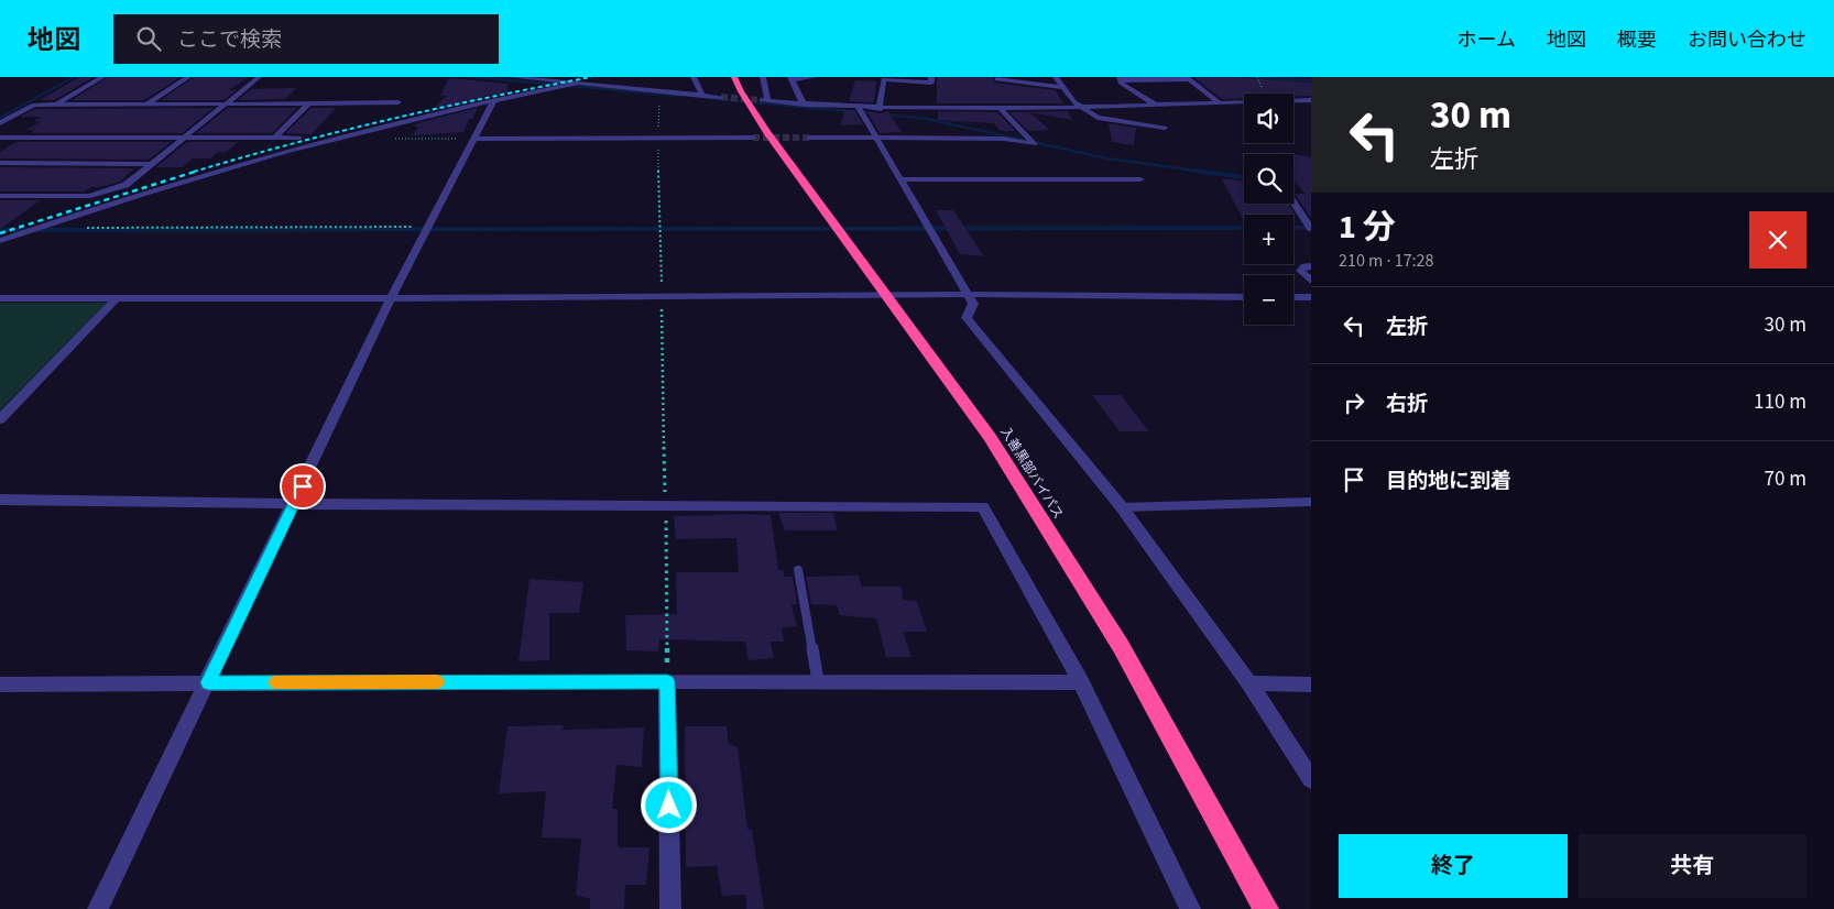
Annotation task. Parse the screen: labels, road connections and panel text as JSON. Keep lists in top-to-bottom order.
{
  "streets": {
    "highway": ["入善黒部バイパス"]
  },
  "page": {
    "header": "地図",
    "search": "ここで検索",
    "nav": [
      "ホーム",
      "地図",
      "概要",
      "お問い合わせ"
    ],
    "turn": ["30 m", "左折"],
    "map_buttons": ["+", "−"],
    "heading": ["1 分", "210 m · 17:28"],
    "list": [
      {
        "name": "左折",
        "value": "30 m"
      },
      {
        "name": "右折",
        "value": "110 m"
      },
      {
        "name": "目的地に到着",
        "value": "70 m"
      }
    ],
    "buttons": ["終了", "共有"]
  }
}
